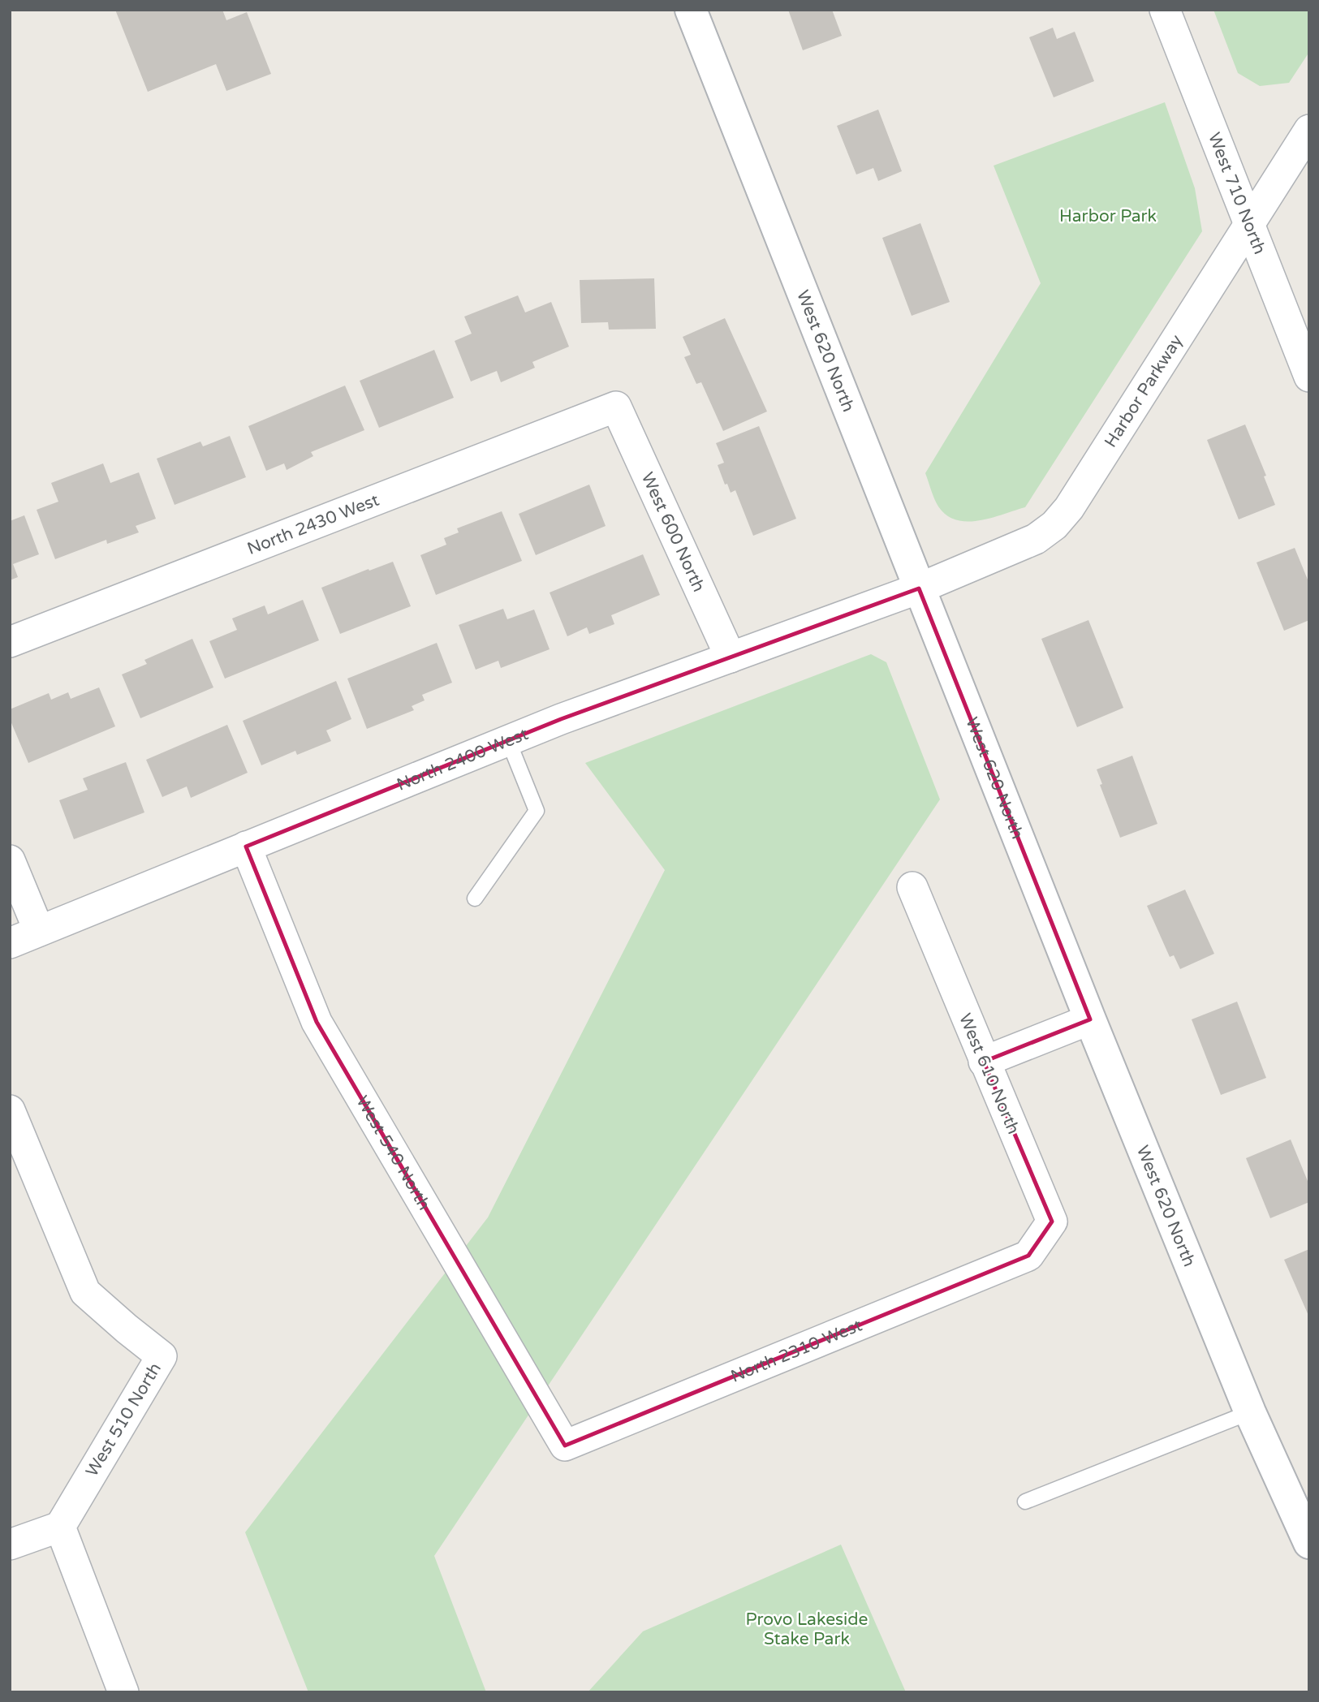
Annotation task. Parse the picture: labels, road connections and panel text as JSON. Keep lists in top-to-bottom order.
{
  "streets": {
    "street": [
      "West 710 North",
      "West 620 North",
      "Harbor Parkway",
      "North 2430 West",
      "West 600 North",
      "North 2400 West",
      "West 610 North",
      "West 540 North",
      "North 2310 West",
      "West 510 North"
    ]
  },
  "crossings": [
    ["West 710 North", "Harbor Parkway"],
    ["West 620 North", "Harbor Parkway"],
    ["West 620 North", "North 2400 West"],
    ["Harbor Parkway", "North 2400 West"],
    ["North 2430 West", "West 600 North"],
    ["West 600 North", "North 2400 West"],
    ["North 2400 West", "West 540 North"],
    ["West 610 North", "North 2310 West"],
    ["West 540 North", "North 2310 West"]
  ],
  "parks": ["Harbor Park", "Provo Lakeside Stake Park"]
}
